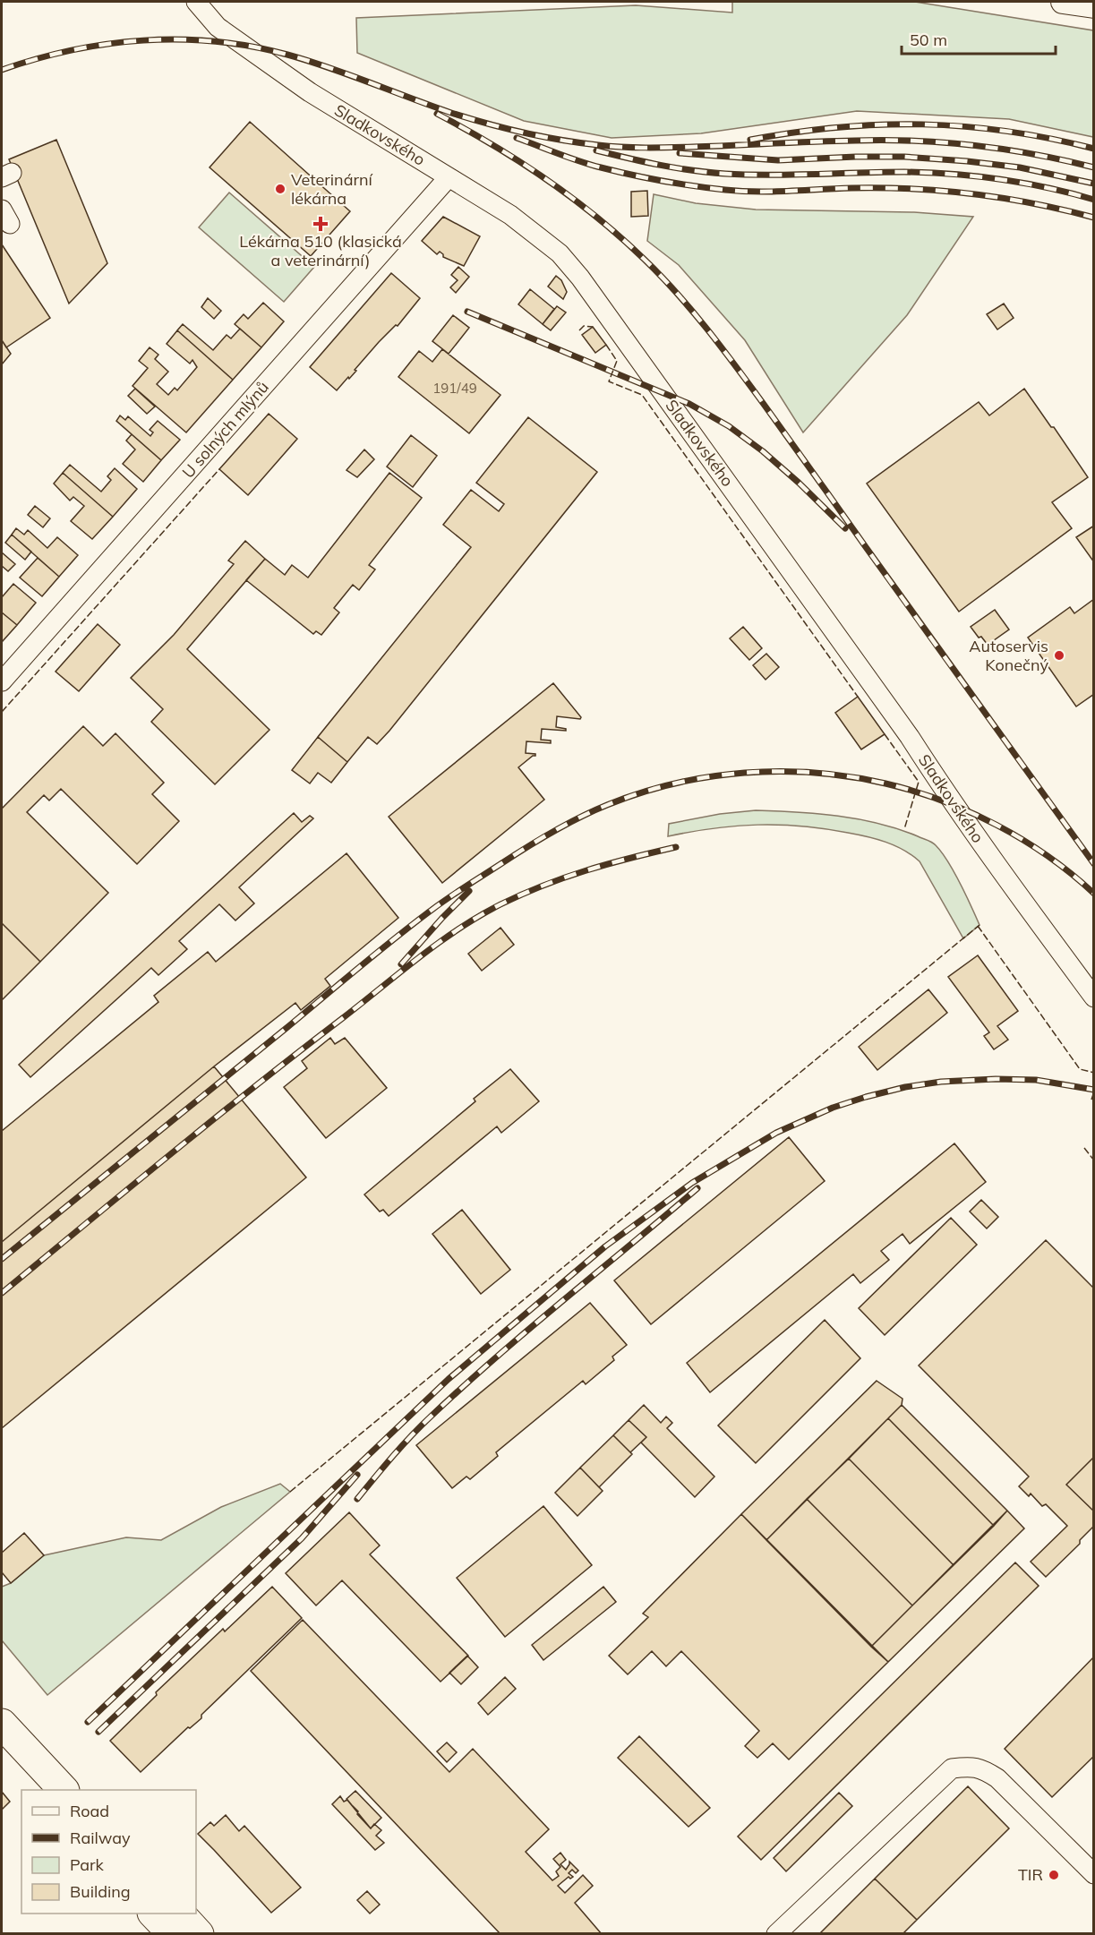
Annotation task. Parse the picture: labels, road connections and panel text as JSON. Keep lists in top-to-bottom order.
{
  "streets": {
    "street": ["Sladkovského", "U solných mlýnů"]
  },
  "crossings": [
    ["Sladkovského", "U solných mlýnů"]
  ],
  "places": {
    "other": ["Veterinární lékárna", "Autoservis Konečný", "TIR"],
    "health": ["Lékárna 510 (klasická a veterinární)"]
  },
  "house_numbers": ["191/49"],
  "legend": [
    "Road",
    "Railway",
    "Park",
    "Building"
  ],
  "scale_bar": "50 m"
}
